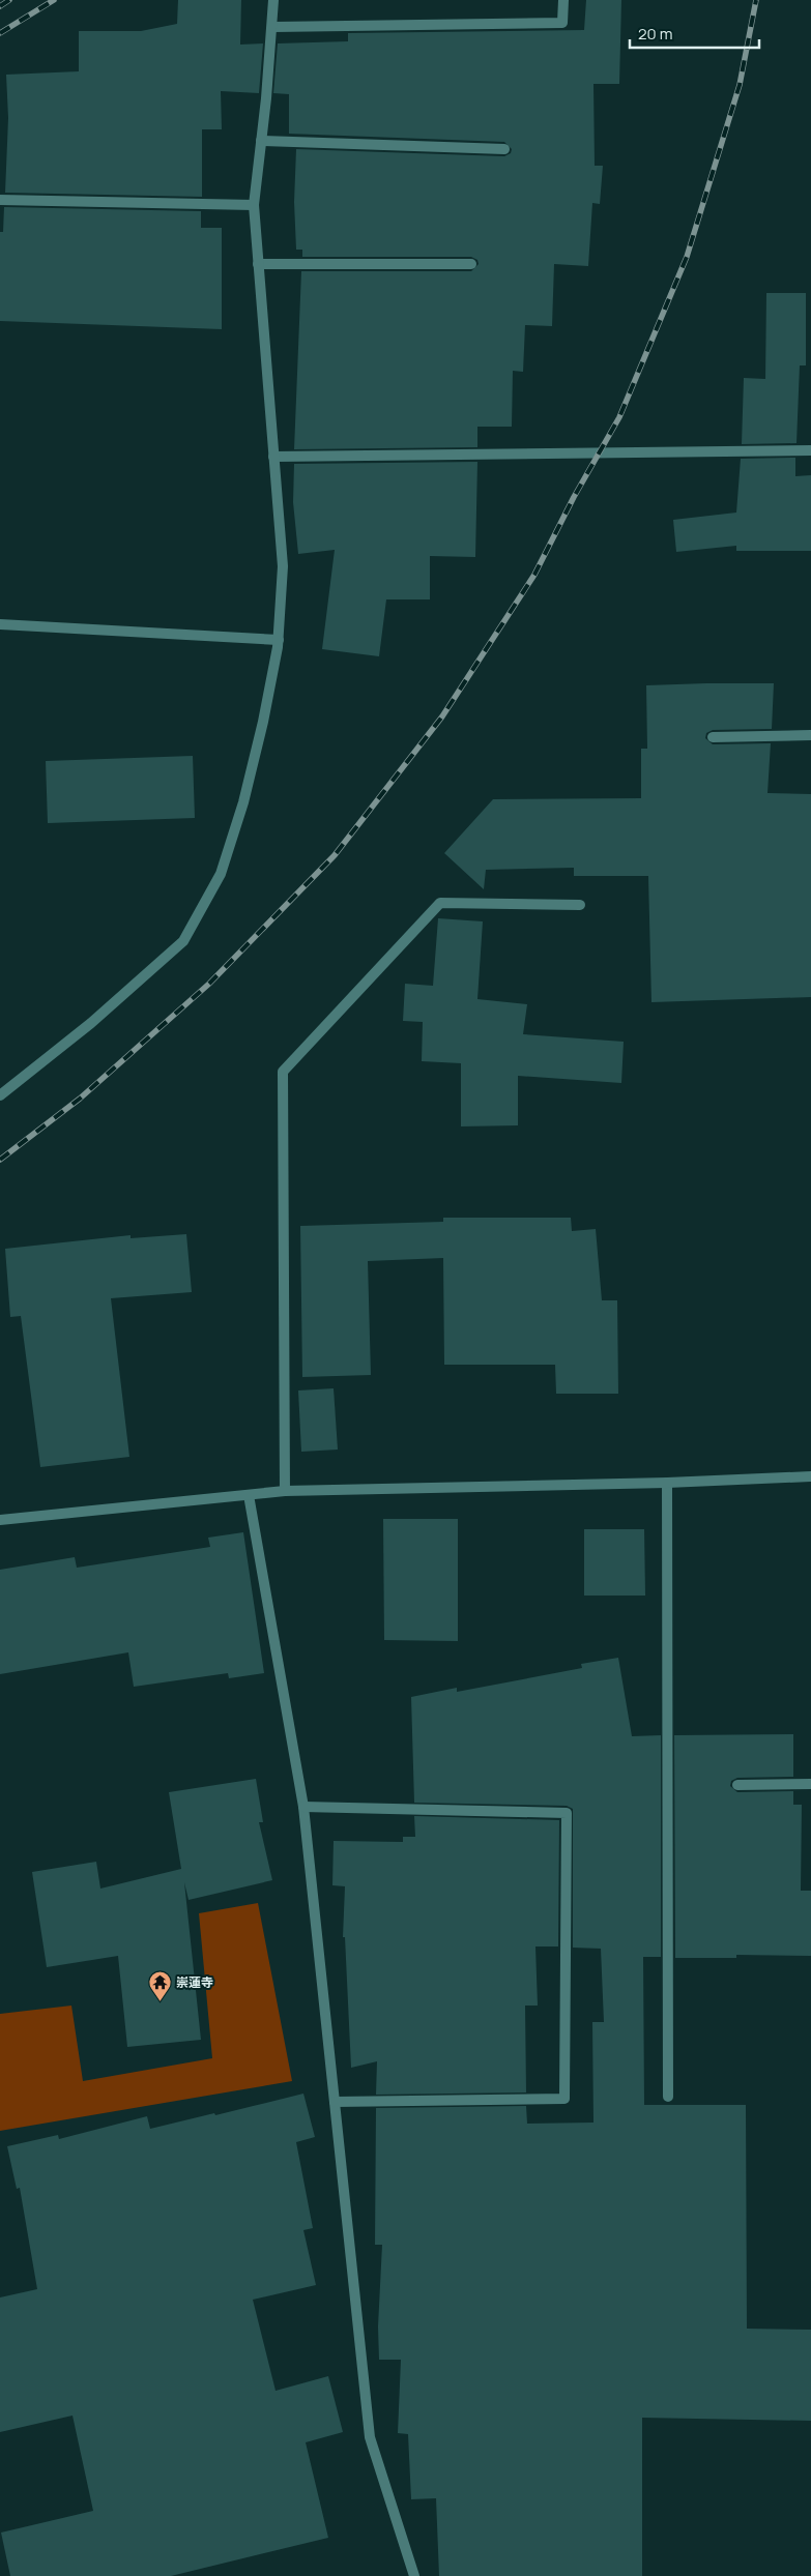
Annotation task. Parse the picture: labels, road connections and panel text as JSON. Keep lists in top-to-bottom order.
{
  "places": {
    "temple": ["崇蓮寺"]
  },
  "scale_bar": "20 m"
}
